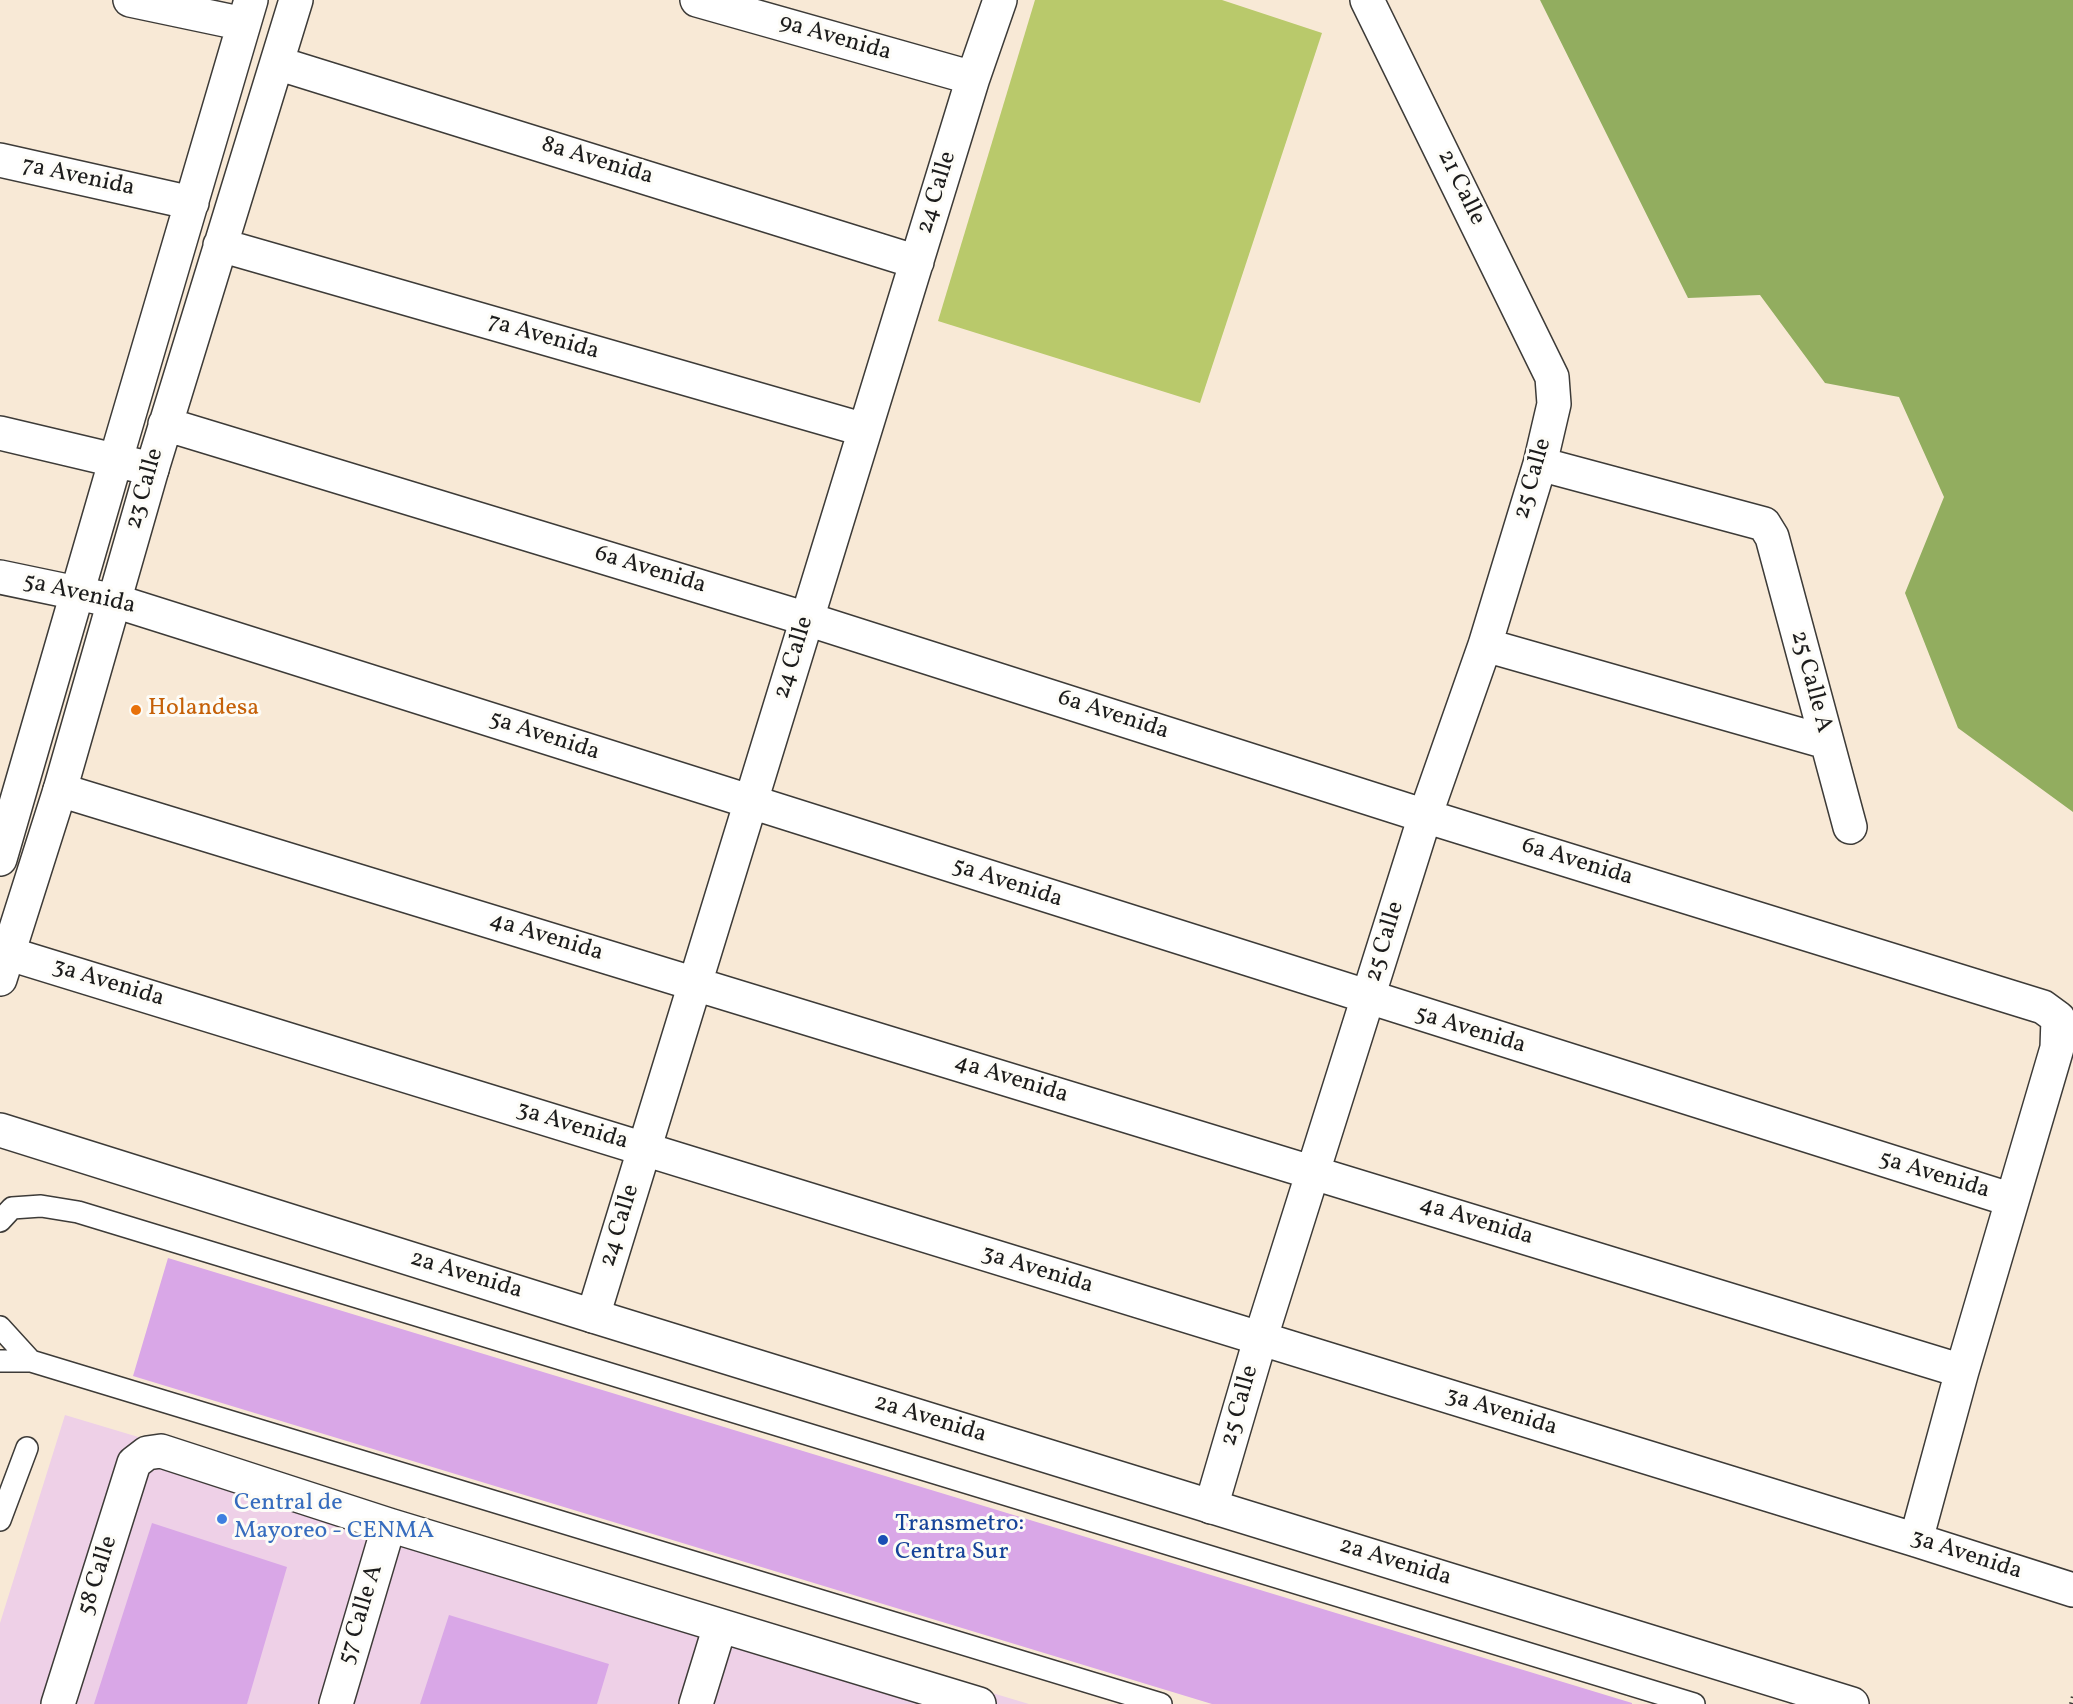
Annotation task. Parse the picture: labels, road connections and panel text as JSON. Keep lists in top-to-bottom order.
{
  "streets": {
    "street": [
      "9a Avenida",
      "8a Avenida",
      "7a Avenida",
      "21 Calle",
      "24 Calle",
      "25 Calle",
      "23 Calle",
      "6a Avenida",
      "5a Avenida",
      "25 Calle A",
      "4a Avenida",
      "3a Avenida",
      "2a Avenida",
      "58 Calle",
      "57 Calle A"
    ]
  },
  "crossings": [
    ["9a Avenida", "24 Calle"],
    ["8a Avenida", "24 Calle"],
    ["8a Avenida", "23 Calle"],
    ["7a Avenida", "24 Calle"],
    ["7a Avenida", "23 Calle"],
    ["21 Calle", "25 Calle"],
    ["24 Calle", "6a Avenida"],
    ["24 Calle", "5a Avenida"],
    ["24 Calle", "4a Avenida"],
    ["24 Calle", "3a Avenida"],
    ["24 Calle", "2a Avenida"],
    ["25 Calle", "6a Avenida"],
    ["25 Calle", "5a Avenida"],
    ["25 Calle", "25 Calle A"],
    ["25 Calle", "4a Avenida"],
    ["25 Calle", "3a Avenida"],
    ["25 Calle", "2a Avenida"],
    ["23 Calle", "6a Avenida"],
    ["23 Calle", "5a Avenida"],
    ["23 Calle", "4a Avenida"],
    ["23 Calle", "3a Avenida"],
    ["6a Avenida", "5a Avenida"],
    ["58 Calle", "57 Calle A"]
  ],
  "places": ["Holandesa", "Central de Mayoreo - CENMA", "Transmetro: Centra Sur"]
}
